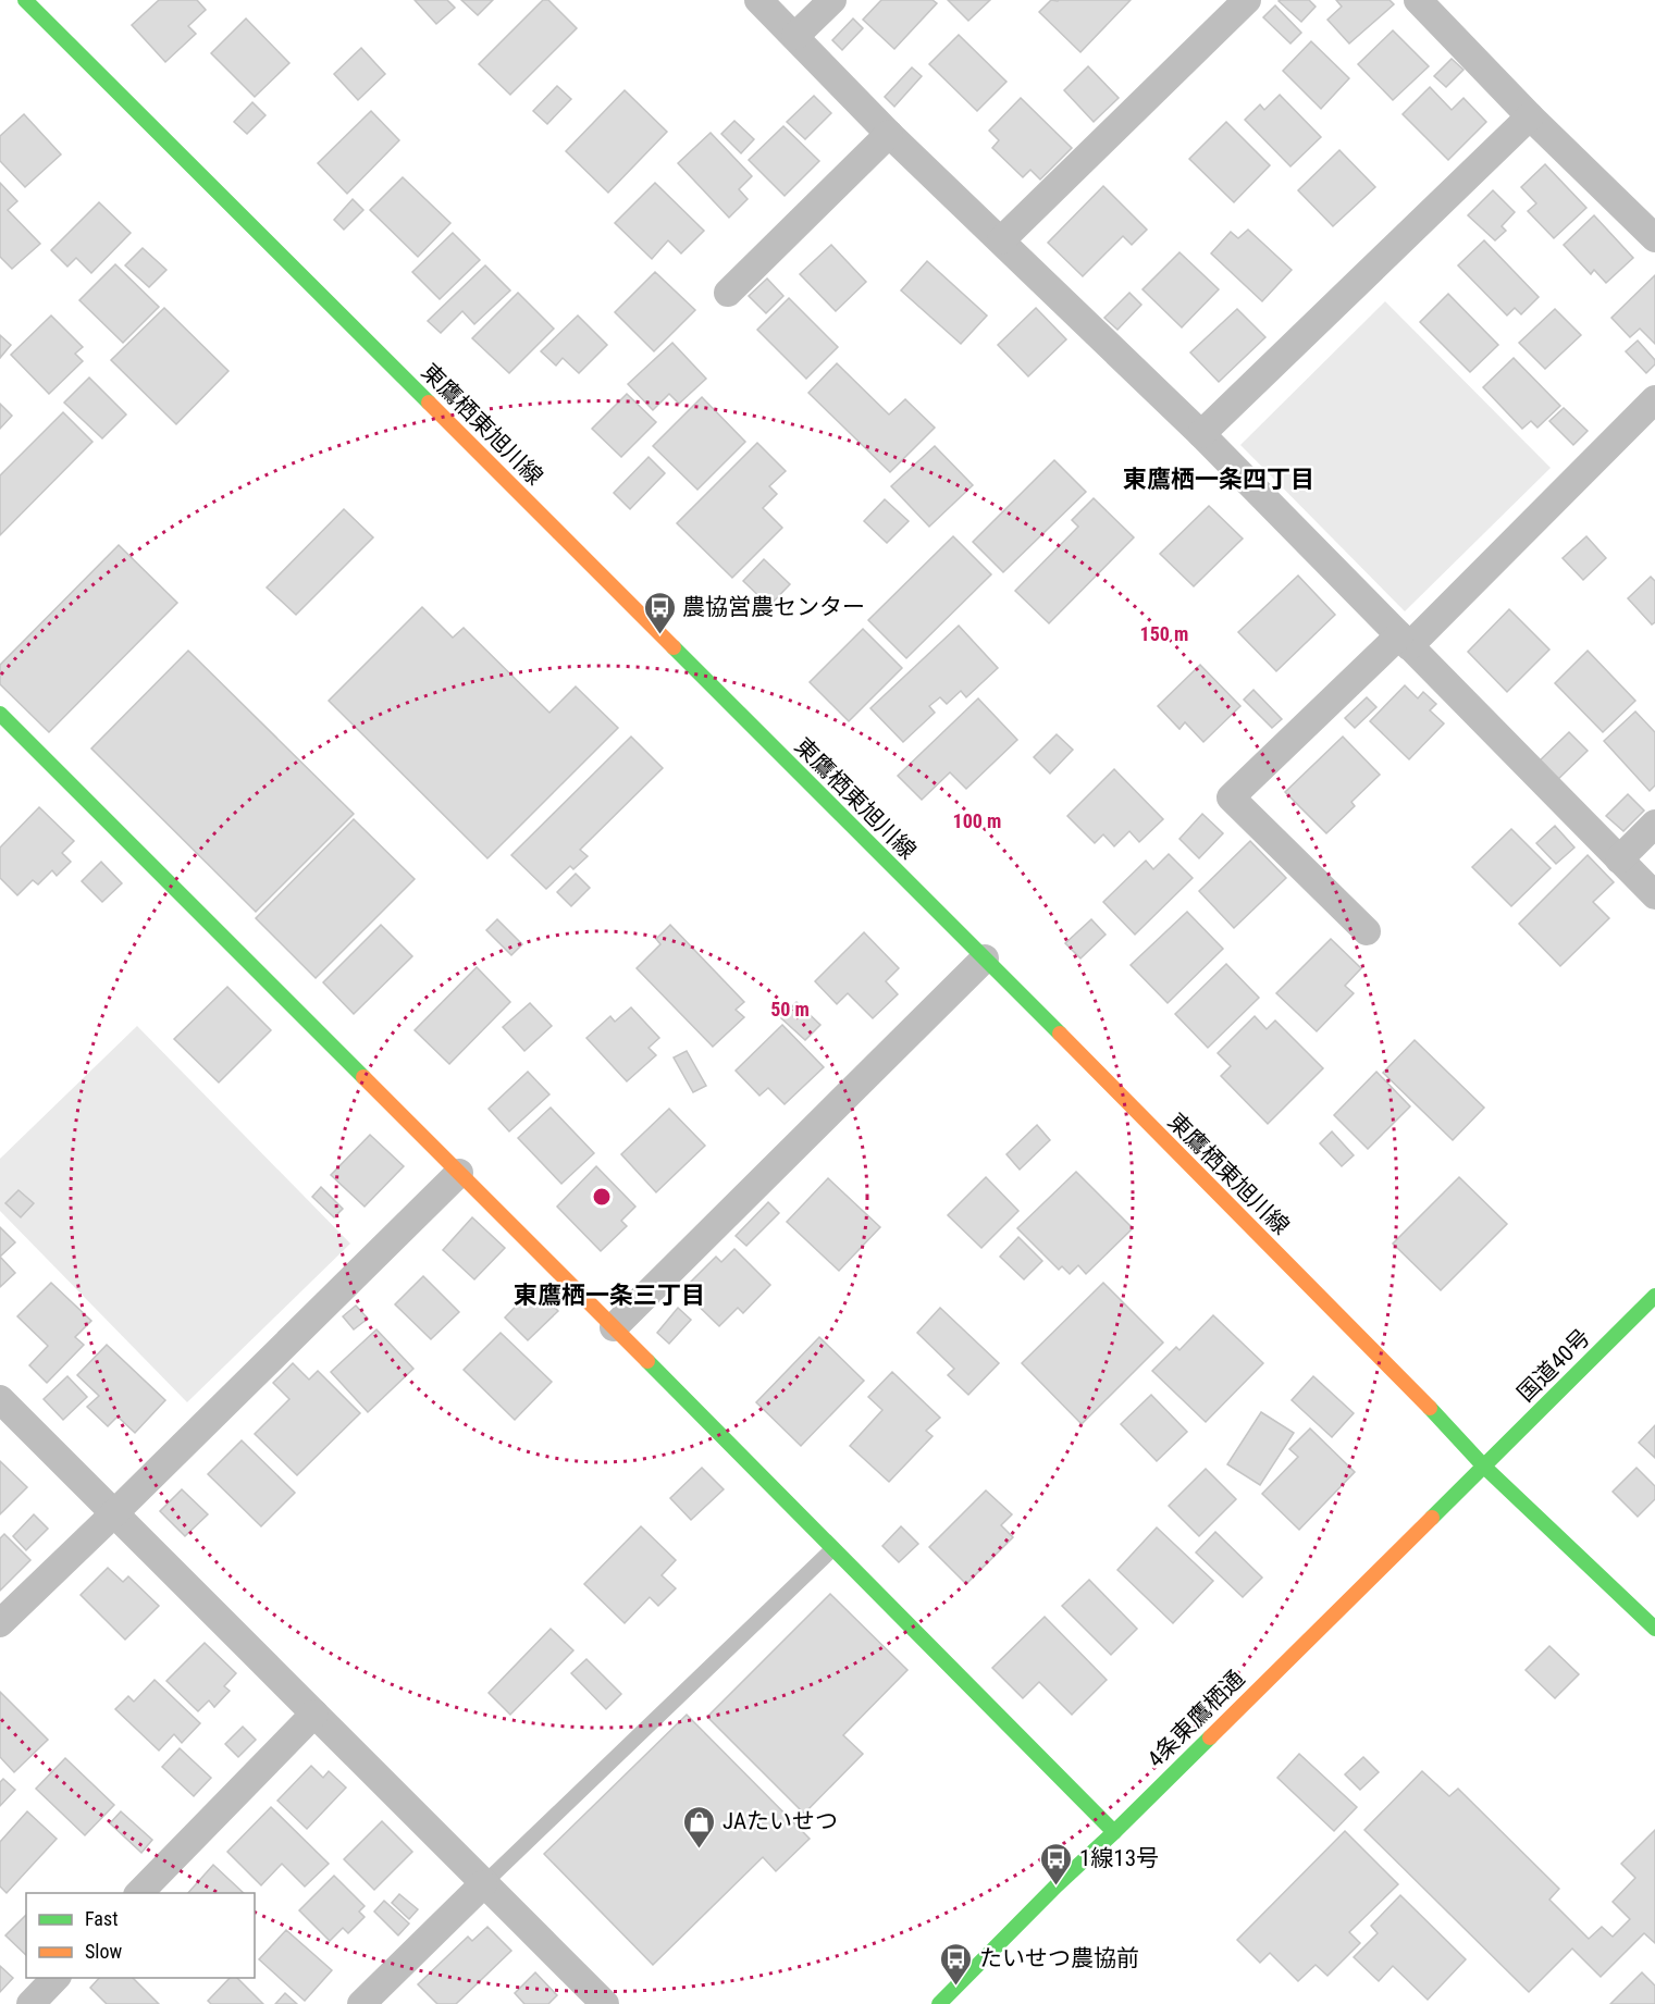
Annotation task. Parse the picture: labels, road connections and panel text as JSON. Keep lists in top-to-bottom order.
{
  "streets": {
    "main road": ["東鷹栖東旭川線", "国道40号", "4条東鷹栖通"]
  },
  "crossings": [
    ["東鷹栖東旭川線", "国道40号"],
    ["東鷹栖東旭川線", "4条東鷹栖通"],
    ["国道40号", "4条東鷹栖通"]
  ],
  "districts": ["東鷹栖一条四丁目", "東鷹栖一条三丁目"],
  "places": {
    "bus stop": ["農協営農センター", "1線13号", "たいせつ農協前"],
    "shop": ["JAたいせつ"]
  },
  "legend": ["Fast", "Slow"],
  "rings": ["150 m", "100 m", "50 m"]
}
